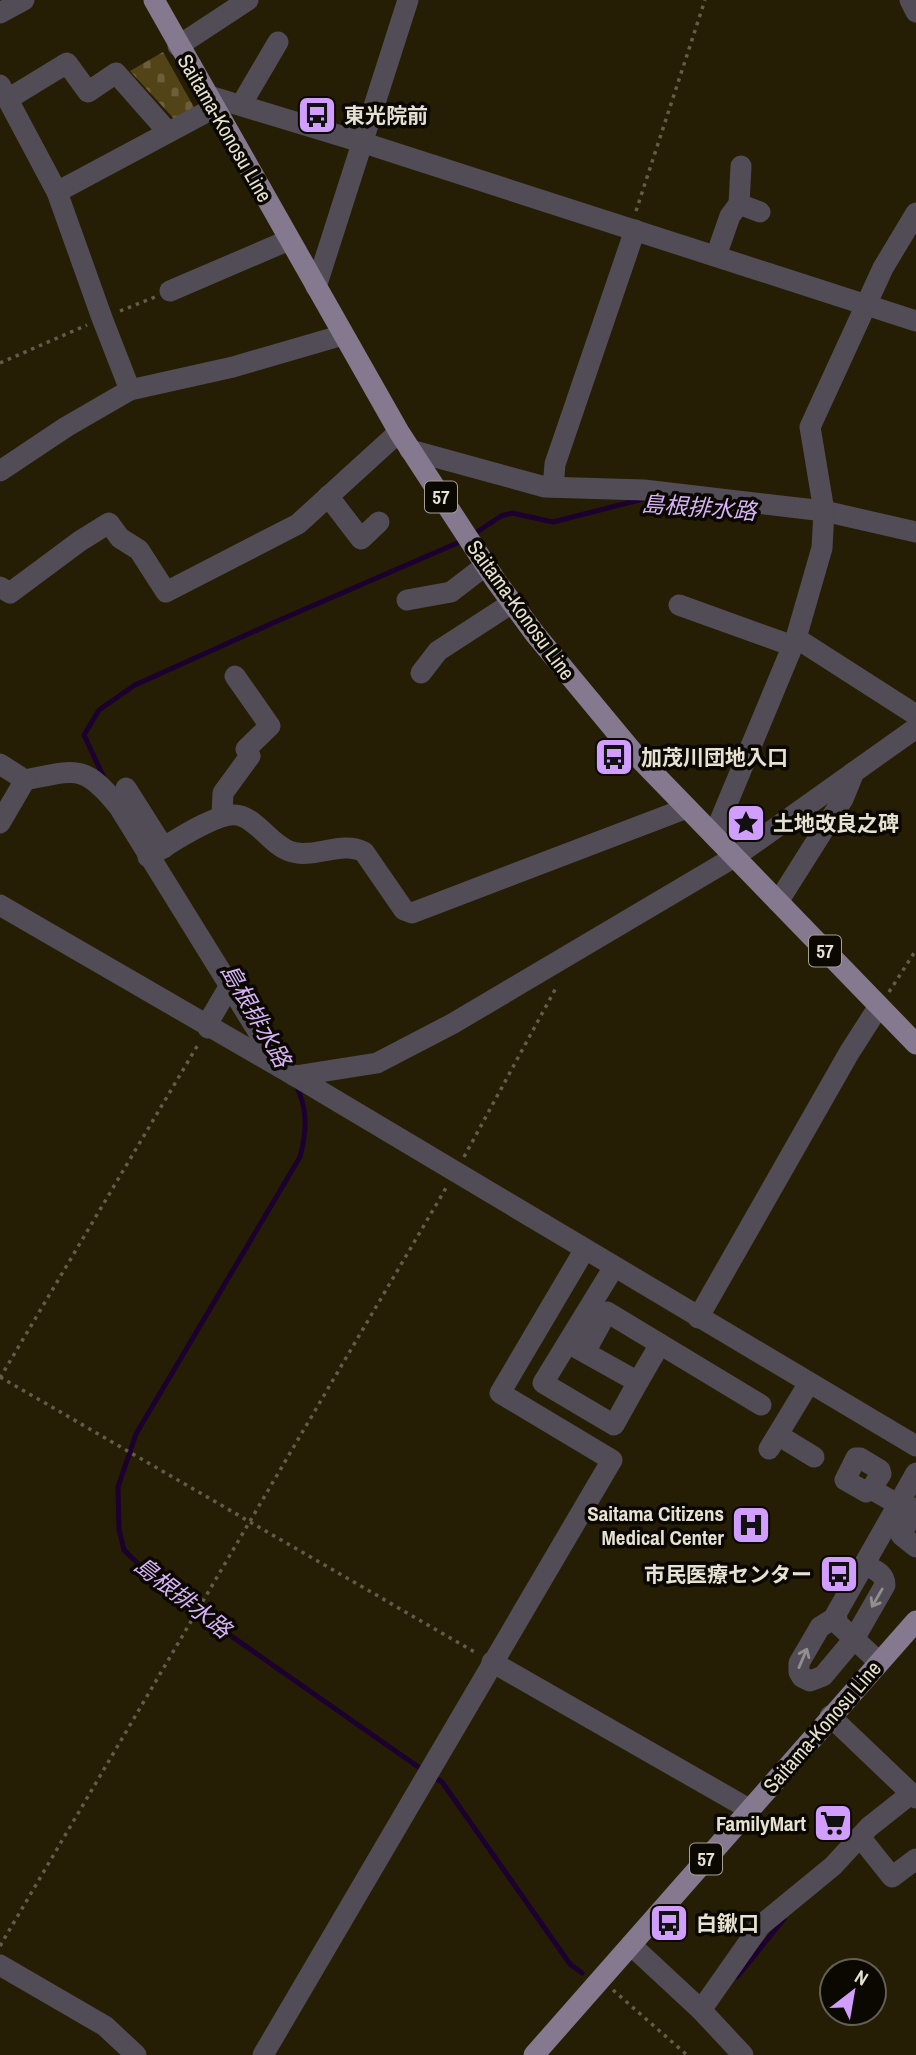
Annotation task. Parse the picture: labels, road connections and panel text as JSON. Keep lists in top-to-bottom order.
{
  "streets": {
    "main road": ["Saitama-Konosu Line", "57"]
  },
  "water": ["島根排水路"],
  "places": {
    "bus stop": [
      "東光院前",
      "加茂川団地入口",
      "市民医療センター",
      "白鍬口"
    ],
    "place": ["土地改良之碑"],
    "hospital": ["Saitama Citizens Medical Center"],
    "supermarket": ["FamilyMart"]
  },
  "north": "top right"
}
